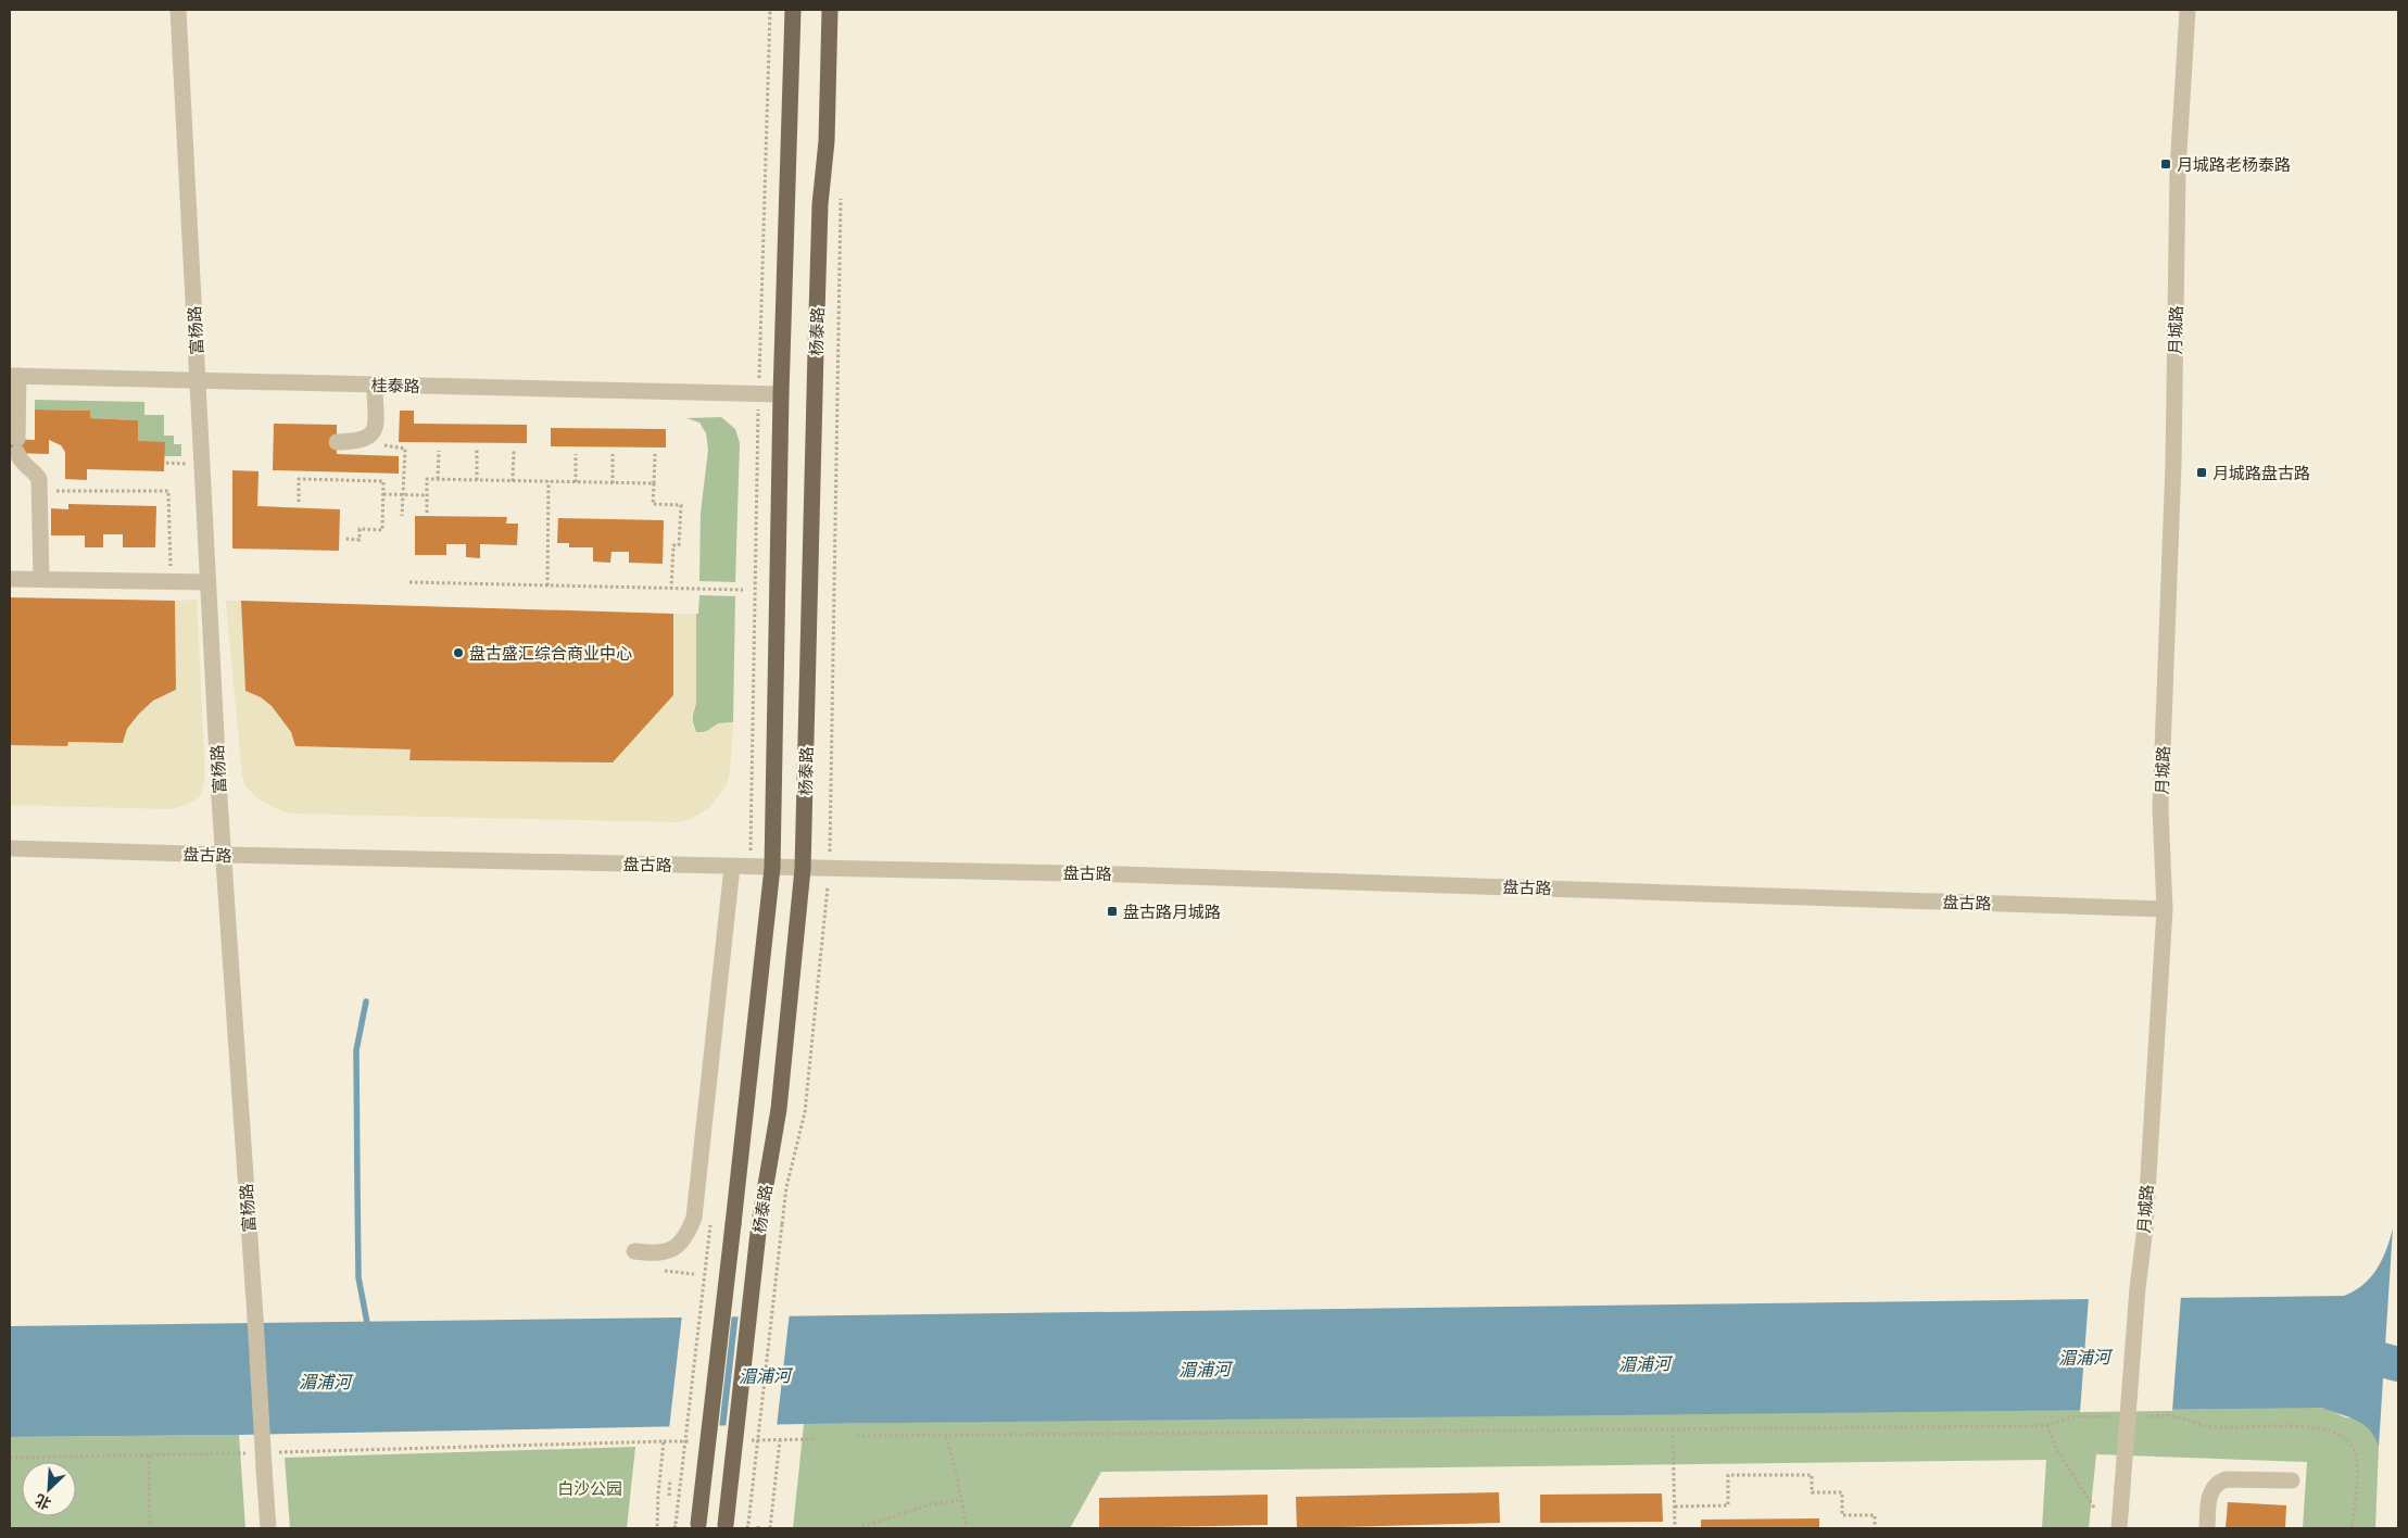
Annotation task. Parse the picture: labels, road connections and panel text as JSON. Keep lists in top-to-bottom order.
{
  "streets": {
    "main road": ["杨泰路"],
    "street": [
      "富杨路",
      "月城路",
      "桂泰路",
      "盘古路"
    ]
  },
  "crossings": [
    ["富杨路", "桂泰路"],
    ["富杨路", "盘古路"],
    ["月城路", "盘古路"],
    ["杨泰路", "桂泰路"],
    ["杨泰路", "盘古路"]
  ],
  "water": ["湄浦河"],
  "parks": ["白沙公园"],
  "places": {
    "transit": ["月城路老杨泰路", "月城路盘古路", "盘古路月城路"],
    "other": ["盘古盛汇综合商业中心"]
  },
  "north": "bottom left"
}
